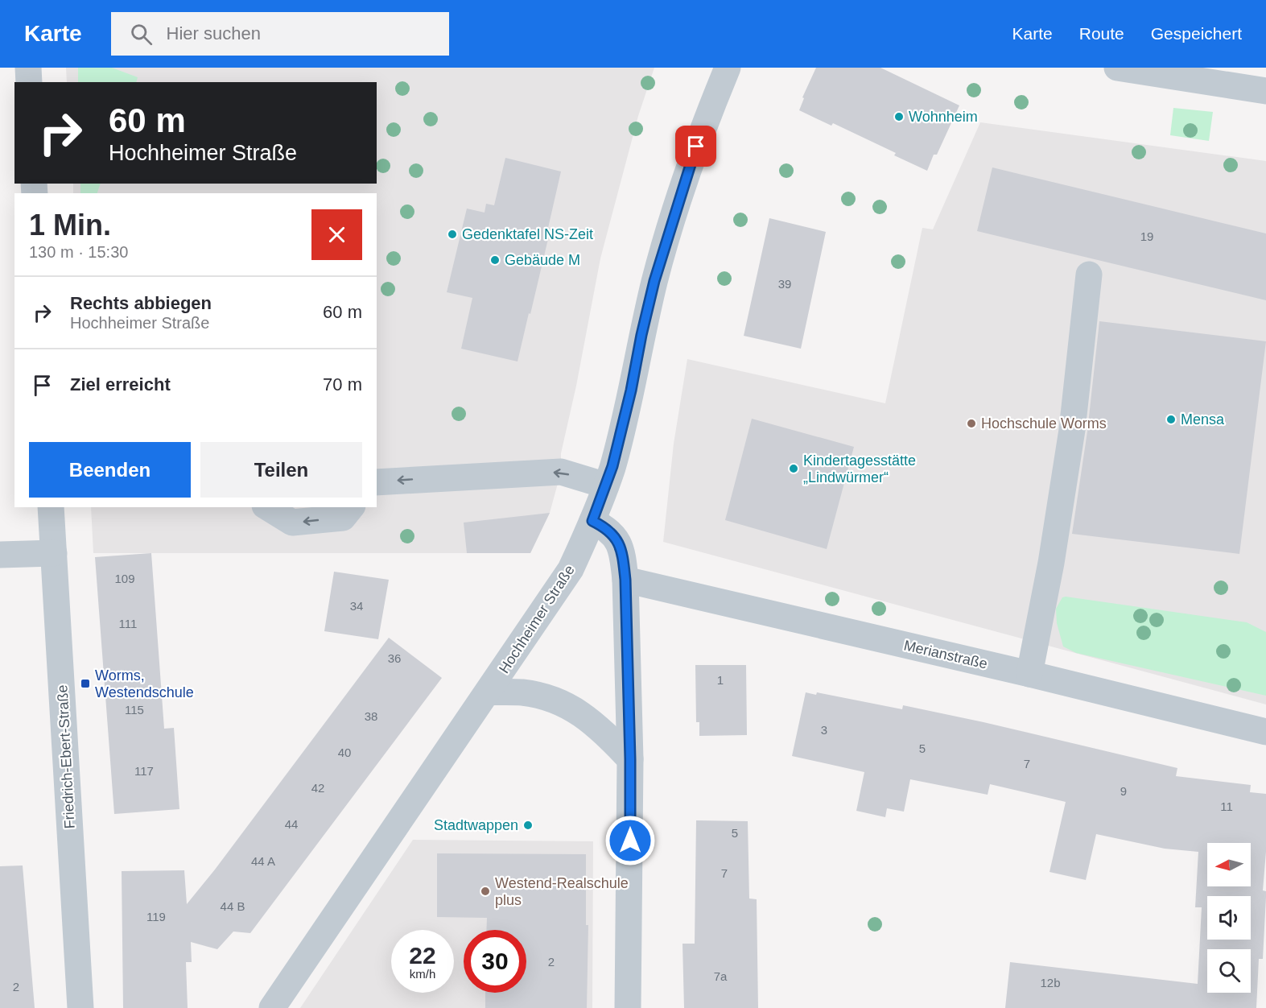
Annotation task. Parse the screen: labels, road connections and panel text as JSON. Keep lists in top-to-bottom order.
{
  "streets": {
    "street": ["Hochheimer Straße", "Merianstraße", "Friedrich-Ebert-Straße"]
  },
  "places": {
    "other": [
      "Wohnheim",
      "Gedenktafel NS-Zeit",
      "Gebäude M",
      "Mensa",
      "Hochschule Worms",
      "Kindertagesstätte „Lindwürmer“",
      "Stadtwappen",
      "Westend-Realschule plus"
    ],
    "transit": ["Worms, Westendschule"]
  },
  "house_numbers": [
    "19",
    "39",
    "109",
    "34",
    "111",
    "36",
    "1",
    "115",
    "38",
    "3",
    "5",
    "40",
    "7",
    "117",
    "42",
    "9",
    "11",
    "44",
    "5",
    "44 A",
    "7",
    "44 B",
    "119",
    "2",
    "7a",
    "12b",
    "2"
  ],
  "north": "left",
  "page": {
    "header": "Karte",
    "search": "Hier suchen",
    "nav": ["Karte", "Route", "Gespeichert"],
    "turn": ["60 m", "Hochheimer Straße"],
    "heading": ["1 Min.", "130 m · 15:30"],
    "list": [
      {
        "name": "Rechts abbiegen",
        "note": "Hochheimer Straße",
        "value": "60 m"
      },
      {
        "name": "Ziel erreicht",
        "value": "70 m"
      }
    ],
    "buttons": ["Beenden", "Teilen"],
    "speed": "22 km/h",
    "limit": "30"
  }
}
